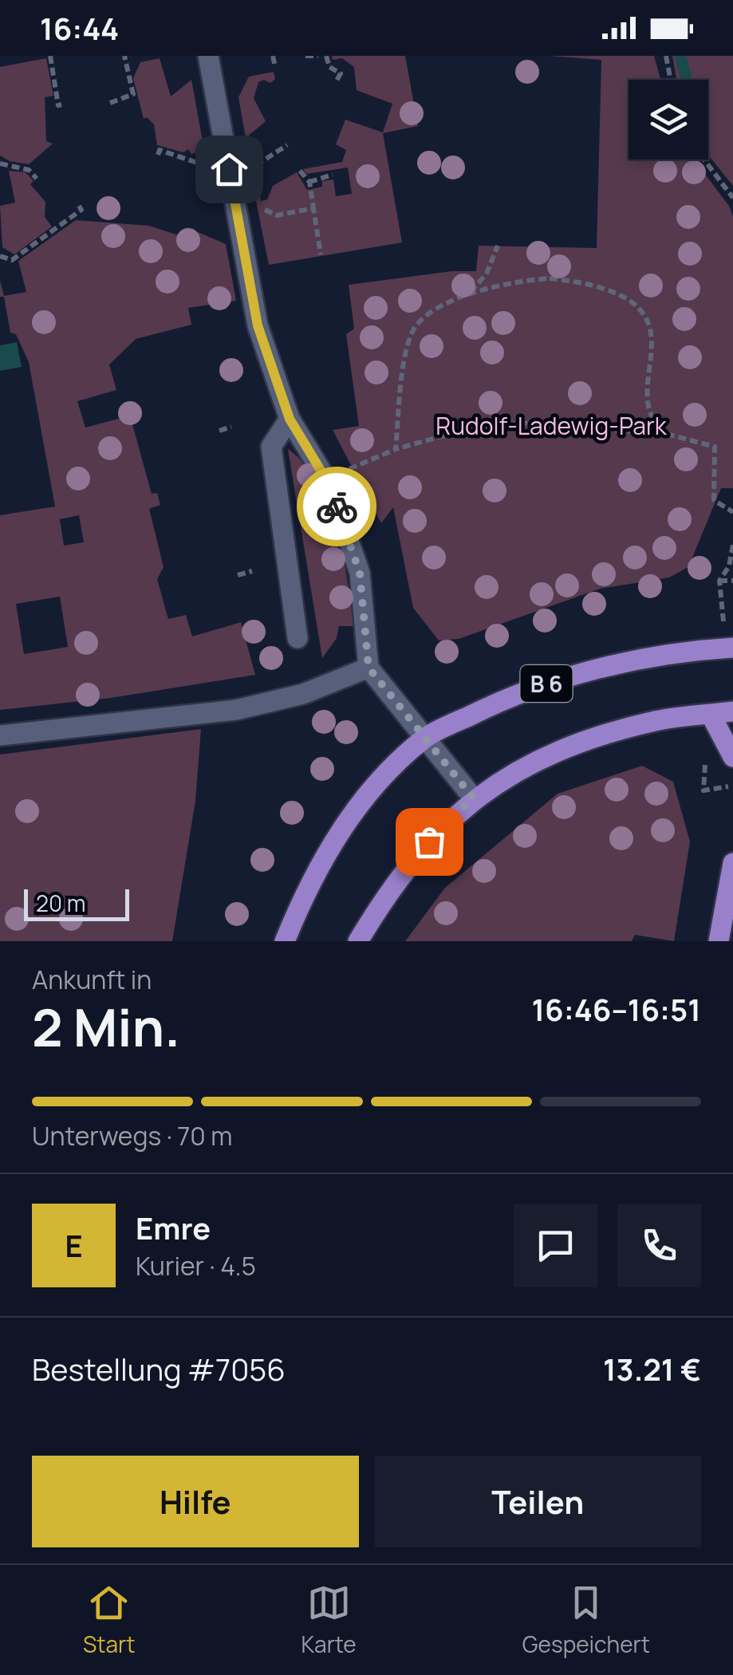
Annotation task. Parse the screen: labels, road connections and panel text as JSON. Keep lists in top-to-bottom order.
{
  "streets": {
    "main road": ["B 6"]
  },
  "parks": ["Rudolf-Ladewig-Park"],
  "scale_bar": "20 m",
  "page": {
    "status": "16:44",
    "scale": "20 m",
    "heading": ["2 Min.", "Ankunft in", "16:46–16:51"],
    "panel": [
      "Emre",
      "Kurier · 4.5",
      "Bestellung #7056",
      "13.21 €"
    ],
    "bar": "Unterwegs · 70 m",
    "round": "E",
    "buttons": ["Hilfe", "Teilen"],
    "tabs": ["Start", "Karte", "Gespeichert"]
  }
}
